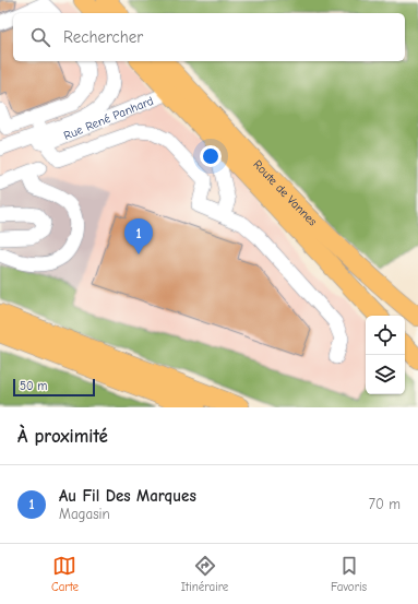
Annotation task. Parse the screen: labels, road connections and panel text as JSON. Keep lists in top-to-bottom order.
{
  "streets": {
    "main road": ["Route de Vannes"],
    "street": ["Rue René Panhard"]
  },
  "crossings": [
    ["Rue René Panhard", "Route de Vannes"]
  ],
  "scale_bar": "50 m",
  "page": {
    "search": "Rechercher",
    "pins": "1",
    "scale": "50 m",
    "heading": "À proximité",
    "list": [
      {
        "mark": "1",
        "name": "Au Fil Des Marques",
        "note": "Magasin",
        "value": "70 m"
      }
    ],
    "nav": ["Carte", "Itinéraire", "Favoris"]
  }
}
